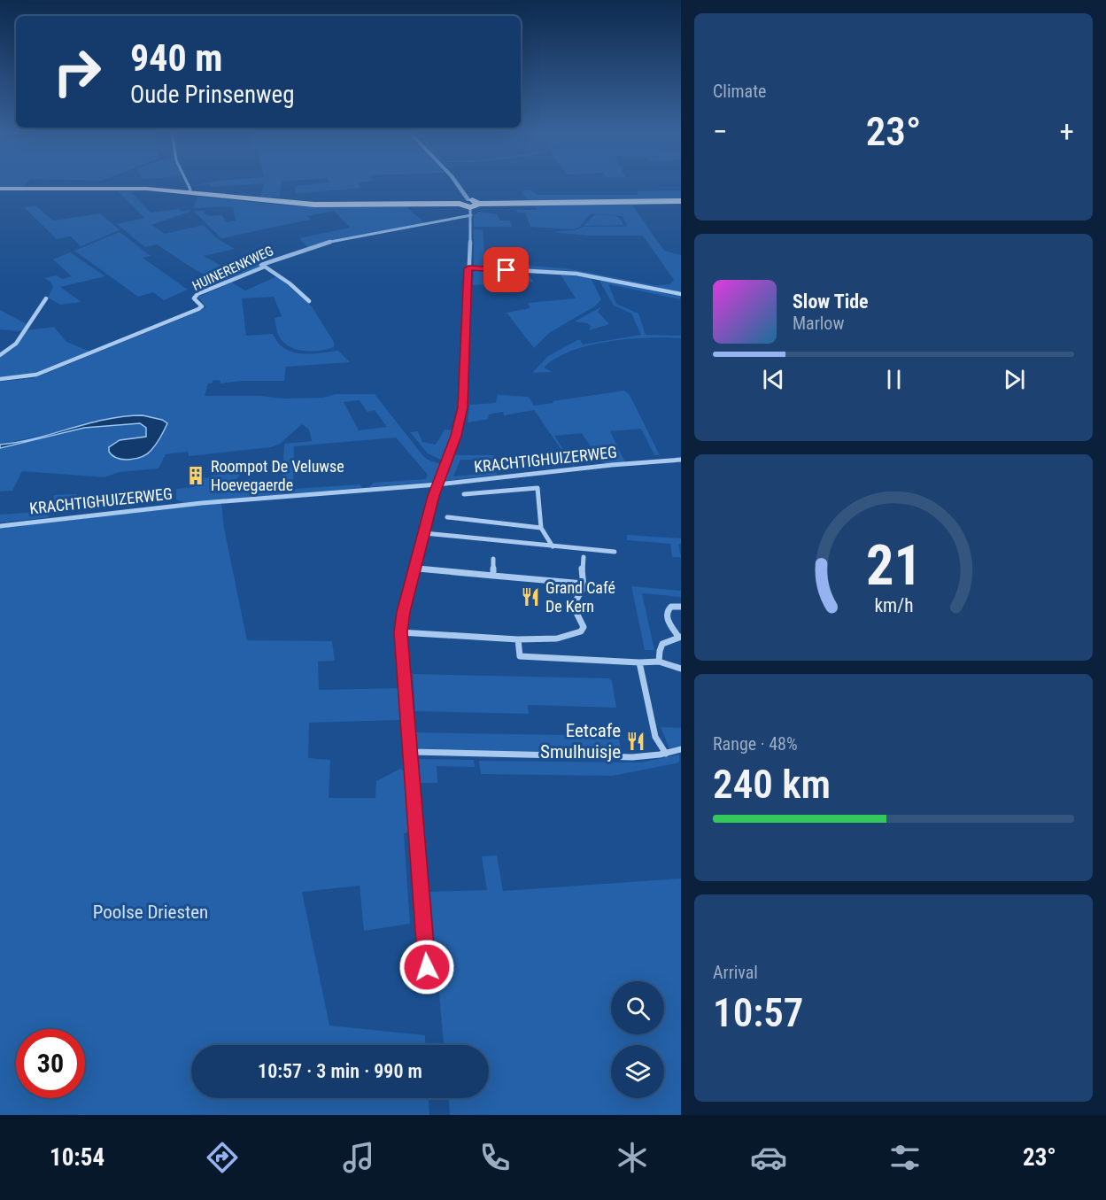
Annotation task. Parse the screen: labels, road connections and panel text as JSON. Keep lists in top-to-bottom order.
{
  "streets": {
    "street": ["HUINERENKWEG", "KRACHTIGHUIZERWEG"]
  },
  "parks": ["Poolse Driesten"],
  "places": {
    "building": ["Roompot De Veluwse Hoevegaerde"],
    "restaurant": ["Grand Café De Kern", "Eetcafe Smulhuisje"]
  },
  "page": {
    "tile": [
      "Climate",
      ["Range · 48%", "240 km"],
      ["Arrival", "10:57"]
    ],
    "turn": ["940 m", "Oude Prinsenweg"],
    "heat": ["−", "23°", "+"],
    "song": ["Slow Tide", "Marlow"],
    "limit": "30",
    "trip": "10:57 · 3 min · 990 m",
    "tabs": ["10:54", "23°"],
    "gauge": ["21", "km/h"]
  }
}
